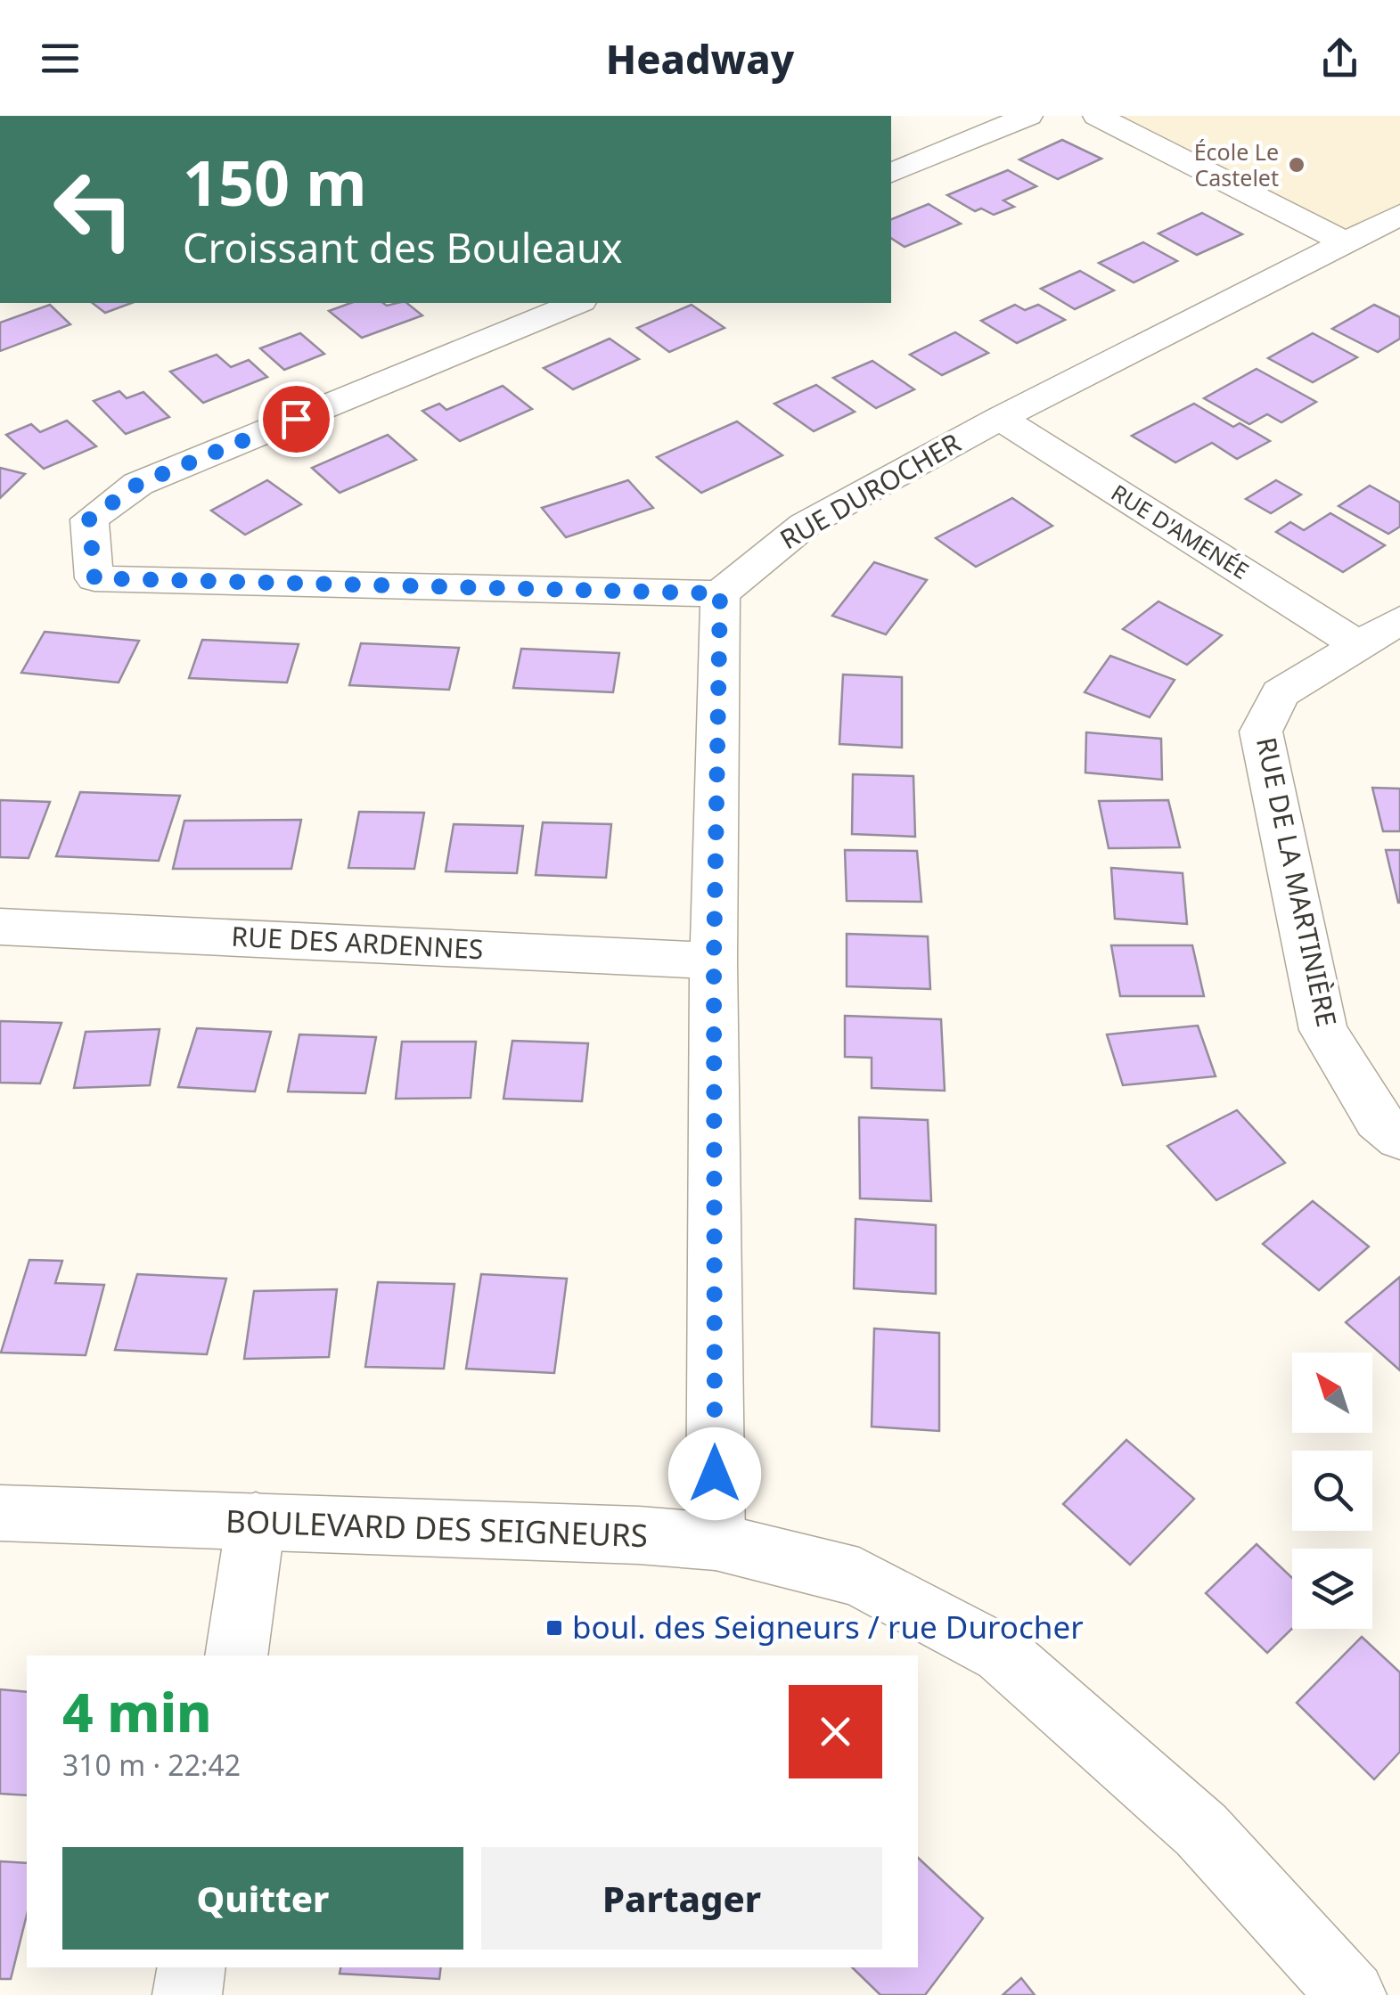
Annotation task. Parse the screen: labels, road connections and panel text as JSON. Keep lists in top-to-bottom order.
{
  "streets": {
    "street": [
      "RUE DUROCHER",
      "RUE D'AMENÉE",
      "RUE DE LA MARTINIÈRE",
      "RUE DES ARDENNES",
      "BOULEVARD DES SEIGNEURS"
    ]
  },
  "crossings": [
    ["RUE DUROCHER", "RUE D'AMENÉE"],
    ["RUE D'AMENÉE", "RUE DE LA MARTINIÈRE"]
  ],
  "places": {
    "other": ["École Le Castelet"],
    "transit": ["boul. des Seigneurs / rue Durocher"]
  },
  "north": "top left",
  "page": {
    "header": "Headway",
    "turn": ["150 m", "Croissant des Bouleaux"],
    "heading": ["4 min", "310 m · 22:42"],
    "buttons": ["Quitter", "Partager"]
  }
}
